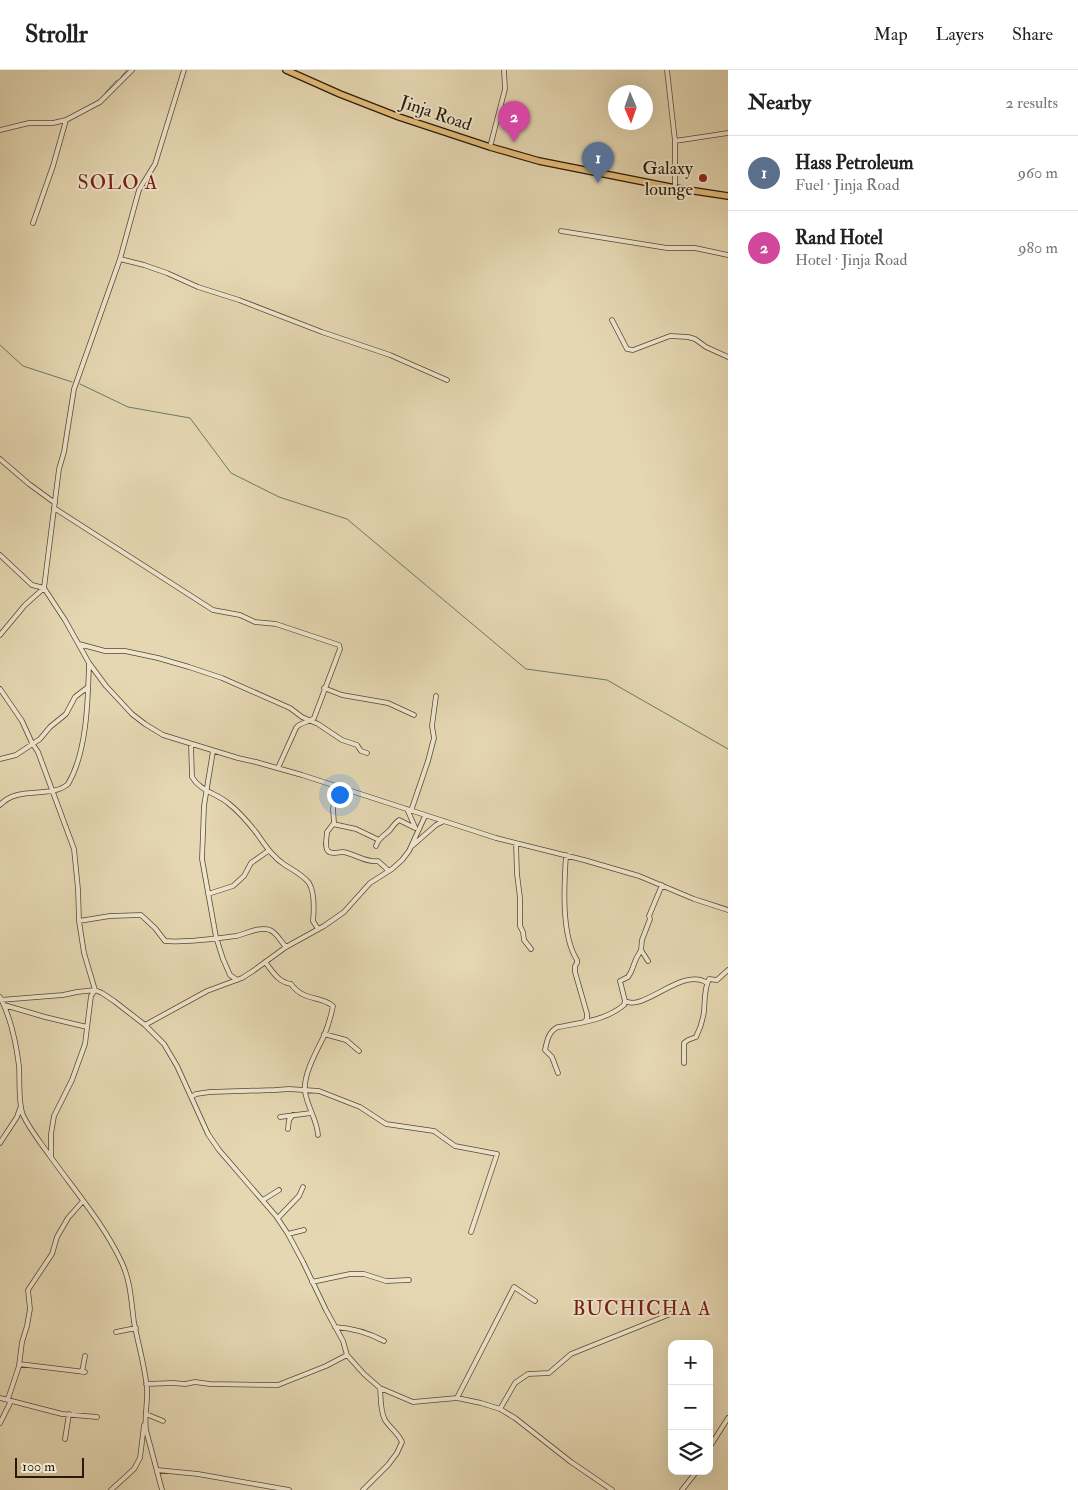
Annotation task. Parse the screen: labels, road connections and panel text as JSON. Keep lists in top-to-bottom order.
{
  "streets": {
    "main road": ["Jinja Road"]
  },
  "districts": ["SOLO A", "BUCHICHA A"],
  "places": ["Galaxy lounge"],
  "scale_bar": "100 m",
  "north": "bottom",
  "page": {
    "header": "Strollr",
    "nav": ["Map", "Layers", "Share"],
    "heading": ["Nearby", "2 results"],
    "pins": ["2", "1"],
    "list": [
      {
        "mark": "1",
        "name": "Hass Petroleum",
        "note": "Fuel · Jinja Road",
        "value": "960 m"
      },
      {
        "mark": "2",
        "name": "Rand Hotel",
        "note": "Hotel · Jinja Road",
        "value": "980 m"
      }
    ],
    "map_buttons": ["+", "−"],
    "scale": "100 m"
  }
}
